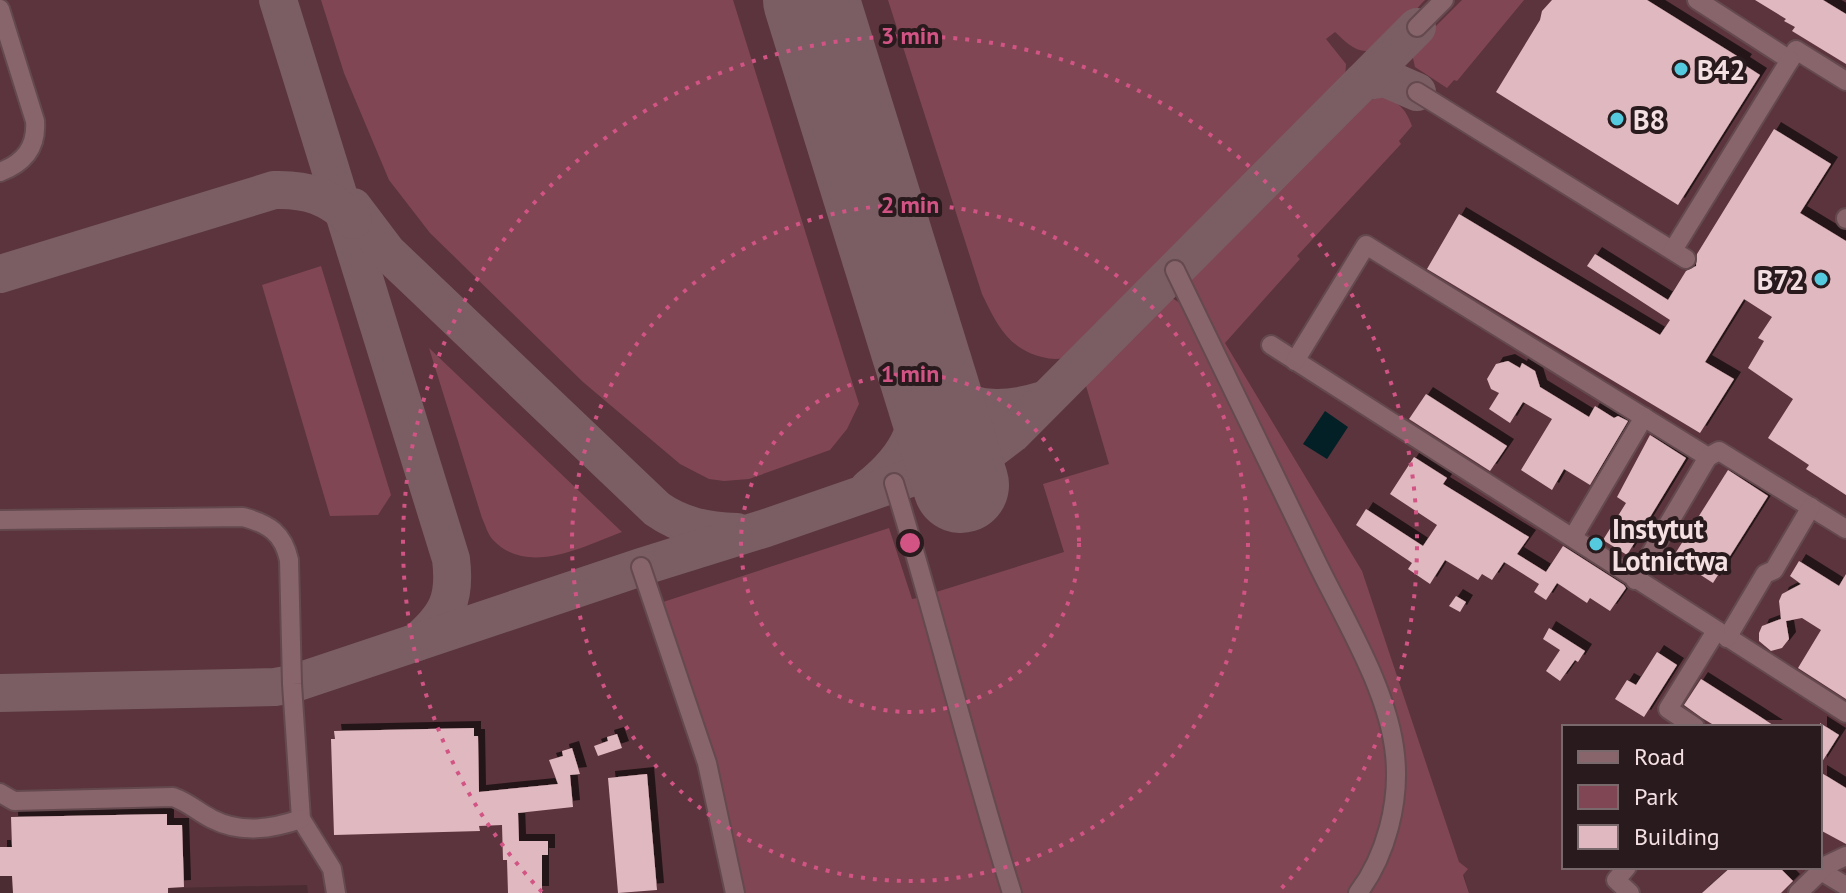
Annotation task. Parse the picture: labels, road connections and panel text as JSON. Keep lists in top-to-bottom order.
{
  "places": [
    "B42",
    "B8",
    "B72",
    "Instytut Lotnictwa"
  ],
  "legend": ["Road", "Park", "Building"],
  "rings": ["3 min", "2 min", "1 min"]
}
